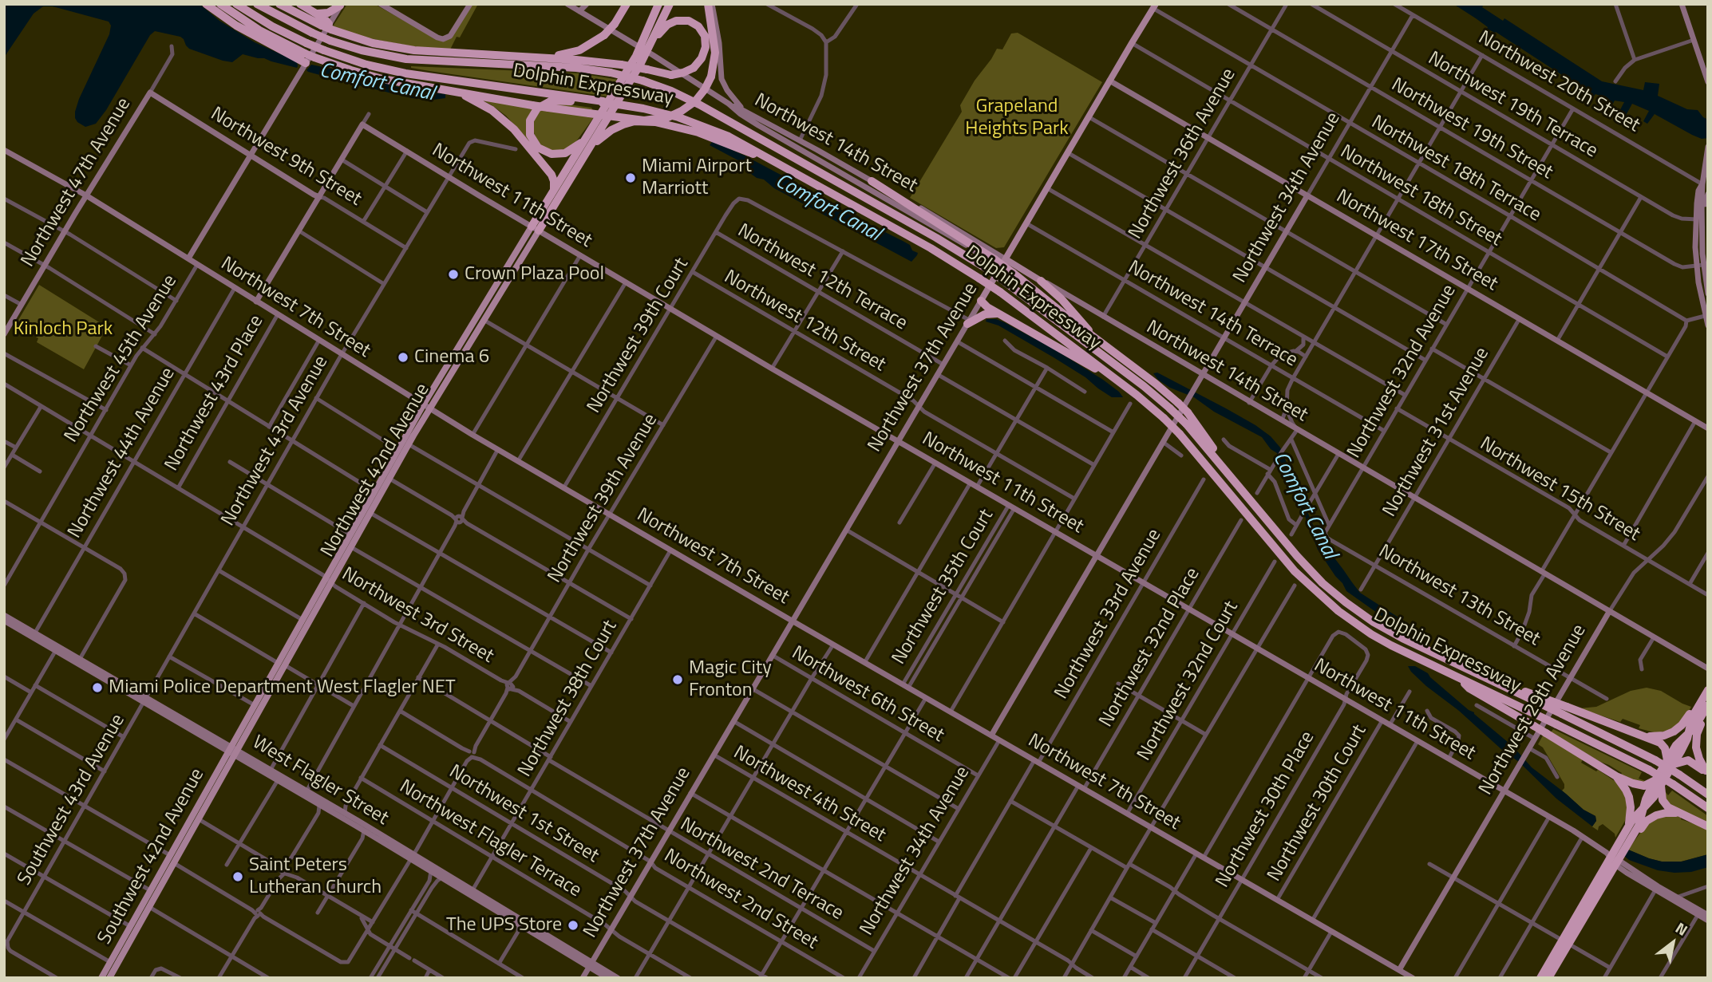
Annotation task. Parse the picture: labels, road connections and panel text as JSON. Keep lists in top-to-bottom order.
{
  "streets": {
    "highway": ["Dolphin Expressway", "Northwest 42nd Avenue"],
    "main road": ["Northwest 14th Street", "Northwest 37th Avenue", "Southwest 42nd Avenue"],
    "street": [
      "Northwest 20th Street",
      "Northwest 19th Terrace",
      "Northwest 19th Street",
      "Northwest 36th Avenue",
      "Northwest 9th Street",
      "Northwest 18th Terrace",
      "Northwest 47th Avenue",
      "Northwest 11th Street",
      "Northwest 18th Street",
      "Northwest 34th Avenue",
      "Northwest 17th Street",
      "Northwest 12th Terrace",
      "Northwest 7th Street",
      "Northwest 14th Terrace",
      "Northwest 12th Street",
      "Northwest 39th Court",
      "Northwest 45th Avenue",
      "Northwest 32nd Avenue",
      "Northwest 43rd Place",
      "Northwest 31st Avenue",
      "Northwest 43rd Avenue",
      "Northwest 44th Avenue",
      "Northwest 15th Street",
      "Northwest 39th Avenue",
      "Northwest 35th Court",
      "Northwest 13th Street",
      "Northwest 33rd Avenue",
      "Northwest 3rd Street",
      "Northwest 32nd Place",
      "Northwest 32nd Court",
      "Northwest 6th Street",
      "Northwest 38th Court",
      "Northwest 29th Avenue",
      "West Flagler Street",
      "Northwest 4th Street",
      "Southwest 43rd Avenue",
      "Northwest 30th Court",
      "Northwest 30th Place",
      "Northwest 1st Street",
      "Northwest Flagler Terrace",
      "Northwest 2nd Terrace",
      "Northwest 2nd Street"
    ]
  },
  "crossings": [
    ["Northwest 20th Street", "Northwest 34th Avenue"],
    ["Northwest 20th Street", "Northwest 32nd Avenue"],
    ["Northwest 19th Terrace", "Northwest 34th Avenue"],
    ["Northwest 19th Terrace", "Northwest 32nd Avenue"],
    ["Northwest 19th Street", "Northwest 36th Avenue"],
    ["Northwest 19th Street", "Northwest 34th Avenue"],
    ["Northwest 19th Street", "Northwest 32nd Avenue"],
    ["Northwest 14th Street", "Northwest 36th Avenue"],
    ["Northwest 14th Street", "Northwest 34th Avenue"],
    ["Northwest 14th Street", "Northwest 37th Avenue"],
    ["Northwest 14th Street", "Northwest 32nd Avenue"],
    ["Northwest 14th Street", "Northwest 31st Avenue"],
    ["Northwest 14th Street", "Northwest 42nd Avenue"],
    ["Northwest 14th Street", "Northwest 29th Avenue"],
    ["Northwest 36th Avenue", "Northwest 18th Terrace"],
    ["Northwest 36th Avenue", "Northwest 18th Street"],
    ["Northwest 36th Avenue", "Northwest 17th Street"],
    ["Northwest 36th Avenue", "Northwest 14th Terrace"],
    ["Northwest 9th Street", "Northwest 47th Avenue"],
    ["Northwest 9th Street", "Northwest 45th Avenue"],
    ["Northwest 9th Street", "Northwest 43rd Avenue"],
    ["Northwest 18th Terrace", "Northwest 34th Avenue"],
    ["Northwest 18th Terrace", "Northwest 37th Avenue"],
    ["Northwest 18th Terrace", "Northwest 32nd Avenue"],
    ["Northwest 47th Avenue", "Northwest 7th Street"],
    ["Northwest 11th Street", "Northwest 34th Avenue"],
    ["Northwest 11th Street", "Northwest 39th Court"],
    ["Northwest 11th Street", "Northwest 37th Avenue"],
    ["Northwest 11th Street", "Northwest 43rd Avenue"],
    ["Northwest 11th Street", "Northwest 42nd Avenue"],
    ["Northwest 11th Street", "Northwest 39th Avenue"],
    ["Northwest 11th Street", "Northwest 35th Court"],
    ["Northwest 11th Street", "Northwest 33rd Avenue"],
    ["Northwest 11th Street", "Northwest 32nd Place"],
    ["Northwest 11th Street", "Northwest 32nd Court"],
    ["Northwest 11th Street", "Northwest 29th Avenue"],
    ["Northwest 11th Street", "Northwest 30th Court"],
    ["Northwest 11th Street", "Northwest 30th Place"],
    ["Northwest 18th Street", "Northwest 34th Avenue"],
    ["Northwest 18th Street", "Northwest 37th Avenue"],
    ["Northwest 18th Street", "Northwest 32nd Avenue"],
    ["Northwest 34th Avenue", "Northwest 17th Street"],
    ["Northwest 34th Avenue", "Northwest 7th Street"],
    ["Northwest 34th Avenue", "Northwest 14th Terrace"],
    ["Northwest 34th Avenue", "Northwest 6th Street"],
    ["Northwest 34th Avenue", "Northwest 4th Street"],
    ["Northwest 34th Avenue", "Northwest 2nd Terrace"],
    ["Northwest 17th Street", "Northwest 37th Avenue"],
    ["Northwest 17th Street", "Northwest 32nd Avenue"],
    ["Northwest 17th Street", "Northwest 31st Avenue"],
    ["Northwest 12th Terrace", "Northwest 39th Court"],
    ["Northwest 12th Terrace", "Northwest 37th Avenue"],
    ["Northwest 7th Street", "Northwest 39th Court"],
    ["Northwest 7th Street", "Northwest 45th Avenue"],
    ["Northwest 7th Street", "Northwest 37th Avenue"],
    ["Northwest 7th Street", "Northwest 43rd Place"],
    ["Northwest 7th Street", "Northwest 43rd Avenue"],
    ["Northwest 7th Street", "Northwest 44th Avenue"],
    ["Northwest 7th Street", "Northwest 42nd Avenue"],
    ["Northwest 7th Street", "Northwest 39th Avenue"],
    ["Northwest 7th Street", "Northwest 35th Court"],
    ["Northwest 7th Street", "Northwest 33rd Avenue"],
    ["Northwest 7th Street", "Northwest 32nd Place"],
    ["Northwest 7th Street", "Northwest 32nd Court"],
    ["Northwest 7th Street", "Northwest 38th Court"],
    ["Northwest 7th Street", "Northwest 29th Avenue"],
    ["Northwest 7th Street", "Northwest 30th Court"],
    ["Northwest 7th Street", "Northwest 30th Place"],
    ["Northwest 14th Terrace", "Northwest 37th Avenue"],
    ["Northwest 14th Terrace", "Northwest 32nd Avenue"],
    ["Northwest 12th Street", "Northwest 39th Court"],
    ["Northwest 12th Street", "Northwest 37th Avenue"],
    ["Northwest 45th Avenue", "Northwest 3rd Street"],
    ["Northwest 37th Avenue", "Northwest 6th Street"],
    ["Northwest 37th Avenue", "West Flagler Street"],
    ["Northwest 37th Avenue", "Northwest 4th Street"],
    ["Northwest 37th Avenue", "Northwest 1st Street"],
    ["Northwest 37th Avenue", "Northwest Flagler Terrace"],
    ["Northwest 37th Avenue", "Northwest 2nd Terrace"],
    ["Northwest 37th Avenue", "Northwest 2nd Street"],
    ["Northwest 32nd Avenue", "Northwest 15th Street"],
    ["Northwest 32nd Avenue", "Northwest 13th Street"],
    ["Northwest 43rd Place", "Northwest 3rd Street"],
    ["Northwest 31st Avenue", "Northwest 15th Street"],
    ["Northwest 31st Avenue", "Northwest 13th Street"],
    ["Northwest 43rd Avenue", "Northwest 3rd Street"],
    ["Northwest 43rd Avenue", "West Flagler Street"],
    ["Northwest 43rd Avenue", "Southwest 43rd Avenue"],
    ["Northwest 44th Avenue", "Northwest 3rd Street"],
    ["Northwest 44th Avenue", "West Flagler Street"],
    ["Northwest 42nd Avenue", "Northwest 3rd Street"],
    ["Northwest 42nd Avenue", "West Flagler Street"],
    ["Northwest 42nd Avenue", "Southwest 42nd Avenue"],
    ["Northwest 15th Street", "Northwest 29th Avenue"],
    ["Northwest 39th Avenue", "Northwest 3rd Street"],
    ["Northwest 39th Avenue", "West Flagler Street"],
    ["Northwest 39th Avenue", "Northwest 1st Street"],
    ["Northwest 39th Avenue", "Northwest Flagler Terrace"],
    ["Northwest 39th Avenue", "Northwest 2nd Terrace"],
    ["Northwest 39th Avenue", "Northwest 2nd Street"],
    ["Northwest 13th Street", "Northwest 29th Avenue"],
    ["Northwest 33rd Avenue", "Northwest 4th Street"],
    ["Northwest 3rd Street", "Northwest 38th Court"],
    ["Northwest 32nd Place", "Northwest 4th Street"],
    ["Northwest 38th Court", "West Flagler Street"],
    ["Northwest 38th Court", "Northwest 1st Street"],
    ["Northwest 38th Court", "Northwest Flagler Terrace"],
    ["Northwest 38th Court", "Northwest 2nd Terrace"],
    ["Northwest 38th Court", "Northwest 2nd Street"],
    ["West Flagler Street", "Southwest 43rd Avenue"],
    ["West Flagler Street", "Southwest 42nd Avenue"]
  ],
  "water": ["Comfort Canal"],
  "parks": ["Grapeland Heights Park", "Kinloch Park"],
  "places": [
    "Miami Airport Marriott",
    "Crown Plaza Pool",
    "Cinema 6",
    "Magic City Fronton",
    "Miami Police Department West Flagler NET",
    "Saint Peters Lutheran Church",
    "The UPS Store"
  ],
  "north": "top right"
}
